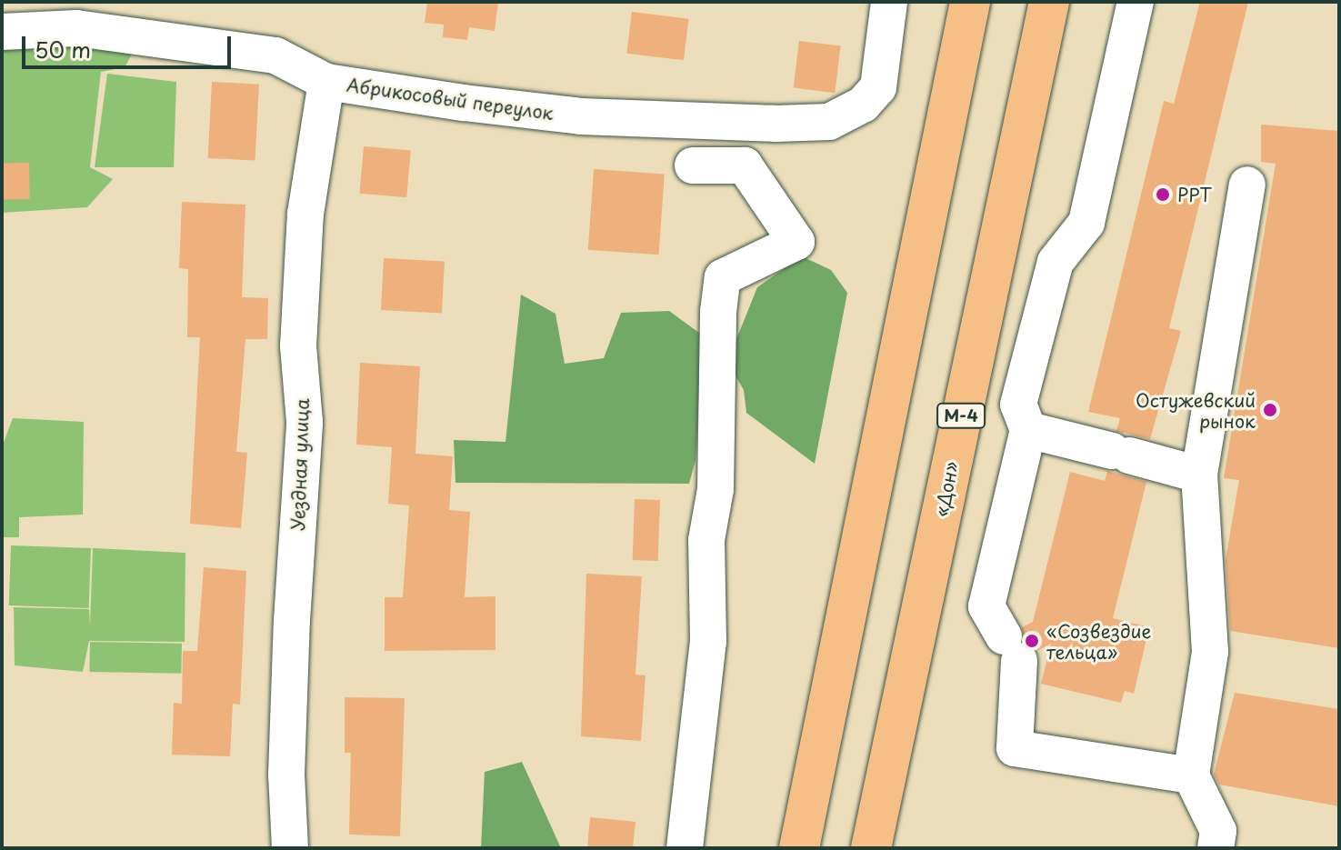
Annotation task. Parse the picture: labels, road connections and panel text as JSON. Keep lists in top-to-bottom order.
{
  "streets": {
    "highway": ["М-4", "«Дон»"],
    "street": ["Абрикосовый переулок", "Уездная улица"]
  },
  "crossings": [
    ["Абрикосовый переулок", "Уездная улица"]
  ],
  "places": ["РРТ", "Остужевский рынок", "«Созвездие тельца»"],
  "scale_bar": "50 m"
}
